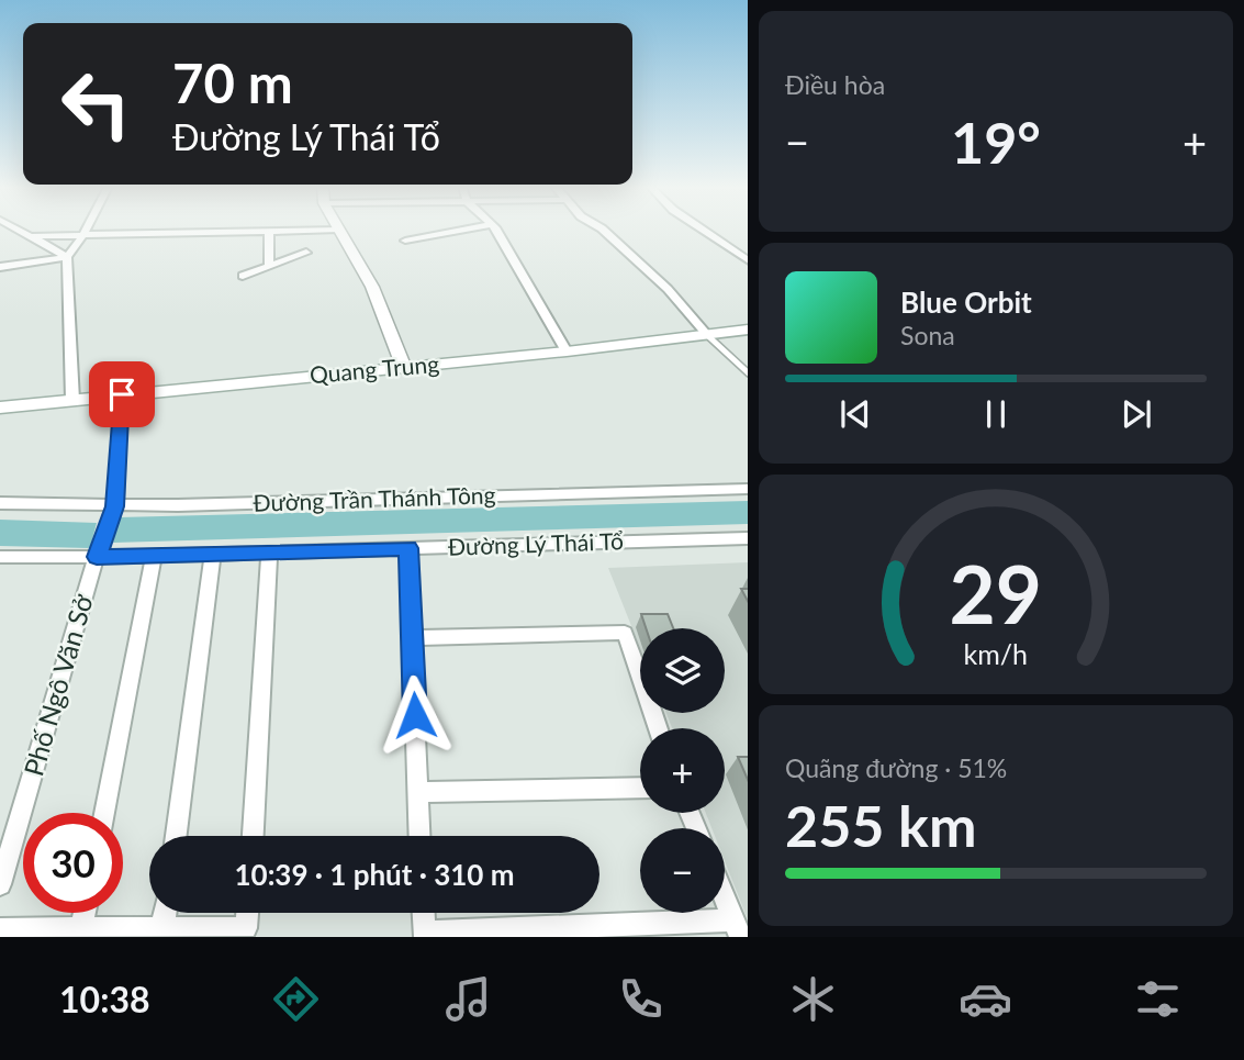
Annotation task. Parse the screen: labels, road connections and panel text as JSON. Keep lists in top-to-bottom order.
{
  "streets": {
    "main road": ["Quang Trung"],
    "street": ["Đường Trần Thánh Tông", "Đường Lý Thái Tổ", "Phố Ngô Văn Sở"]
  },
  "crossings": [
    ["Quang Trung", "Phố Ngô Văn Sở"],
    ["Đường Trần Thánh Tông", "Phố Ngô Văn Sở"],
    ["Đường Lý Thái Tổ", "Phố Ngô Văn Sở"]
  ],
  "page": {
    "tile": [
      "Điều hòa",
      ["Quãng đường · 51%", "255 km"]
    ],
    "turn": ["70 m", "Đường Lý Thái Tổ"],
    "heat": ["−", "19°", "+"],
    "song": ["Blue Orbit", "Sona"],
    "map_buttons": ["+", "−"],
    "limit": "30",
    "trip": "10:39 · 1 phút · 310 m",
    "tabs": "10:38",
    "gauge": ["29", "km/h"]
  }
}
